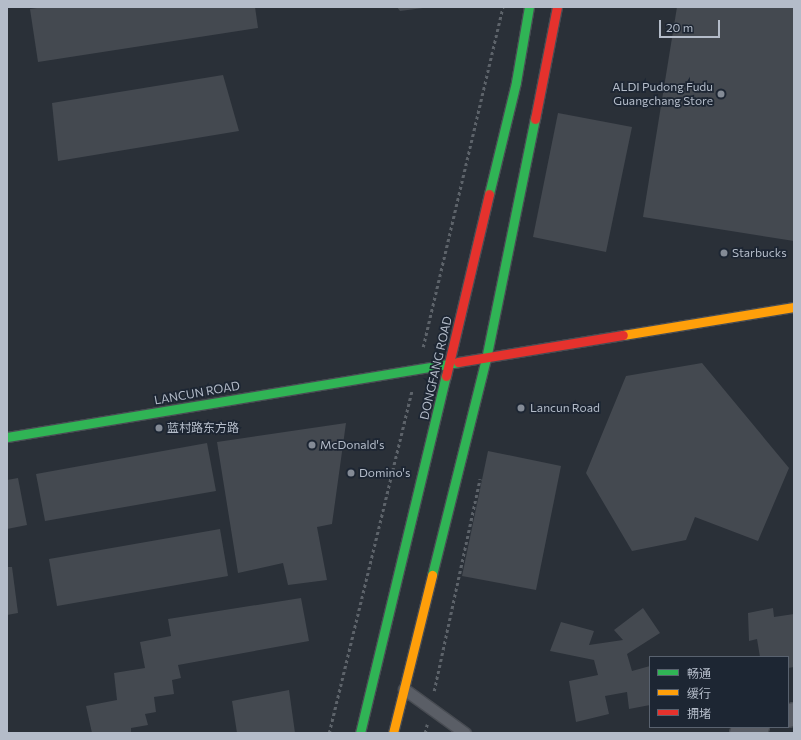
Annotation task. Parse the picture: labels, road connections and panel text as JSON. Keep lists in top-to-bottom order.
{
  "streets": {
    "main road": ["DONGFANG ROAD", "LANCUN ROAD"]
  },
  "crossings": [
    ["DONGFANG ROAD", "LANCUN ROAD"]
  ],
  "places": [
    "ALDI Pudong Fudu Guangchang Store",
    "Starbucks",
    "Lancun Road",
    "蓝村路东方路",
    "McDonald's",
    "Domino's"
  ],
  "legend": ["畅通", "缓行", "拥堵"],
  "scale_bar": "20 m"
}
